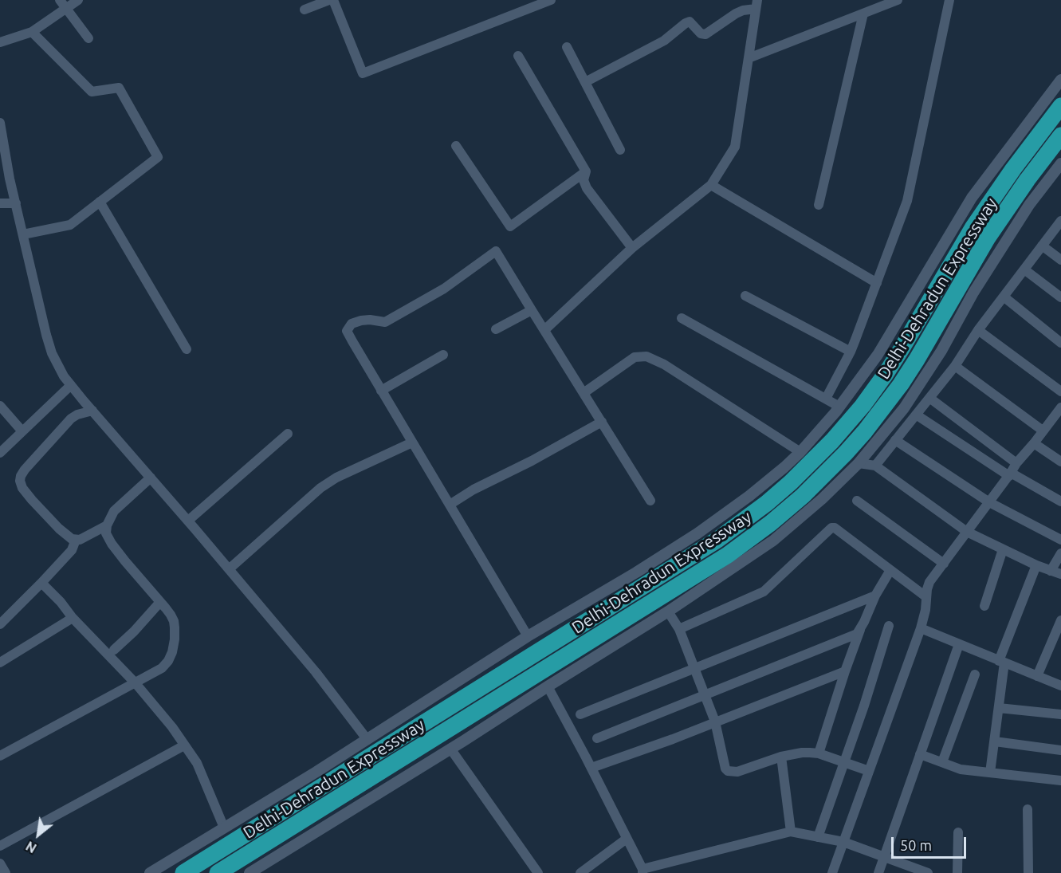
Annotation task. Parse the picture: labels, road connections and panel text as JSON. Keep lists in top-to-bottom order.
{
  "streets": {
    "highway": ["Delhi-Dehradun Expressway"]
  },
  "scale_bar": "50 m",
  "north": "bottom left"
}
